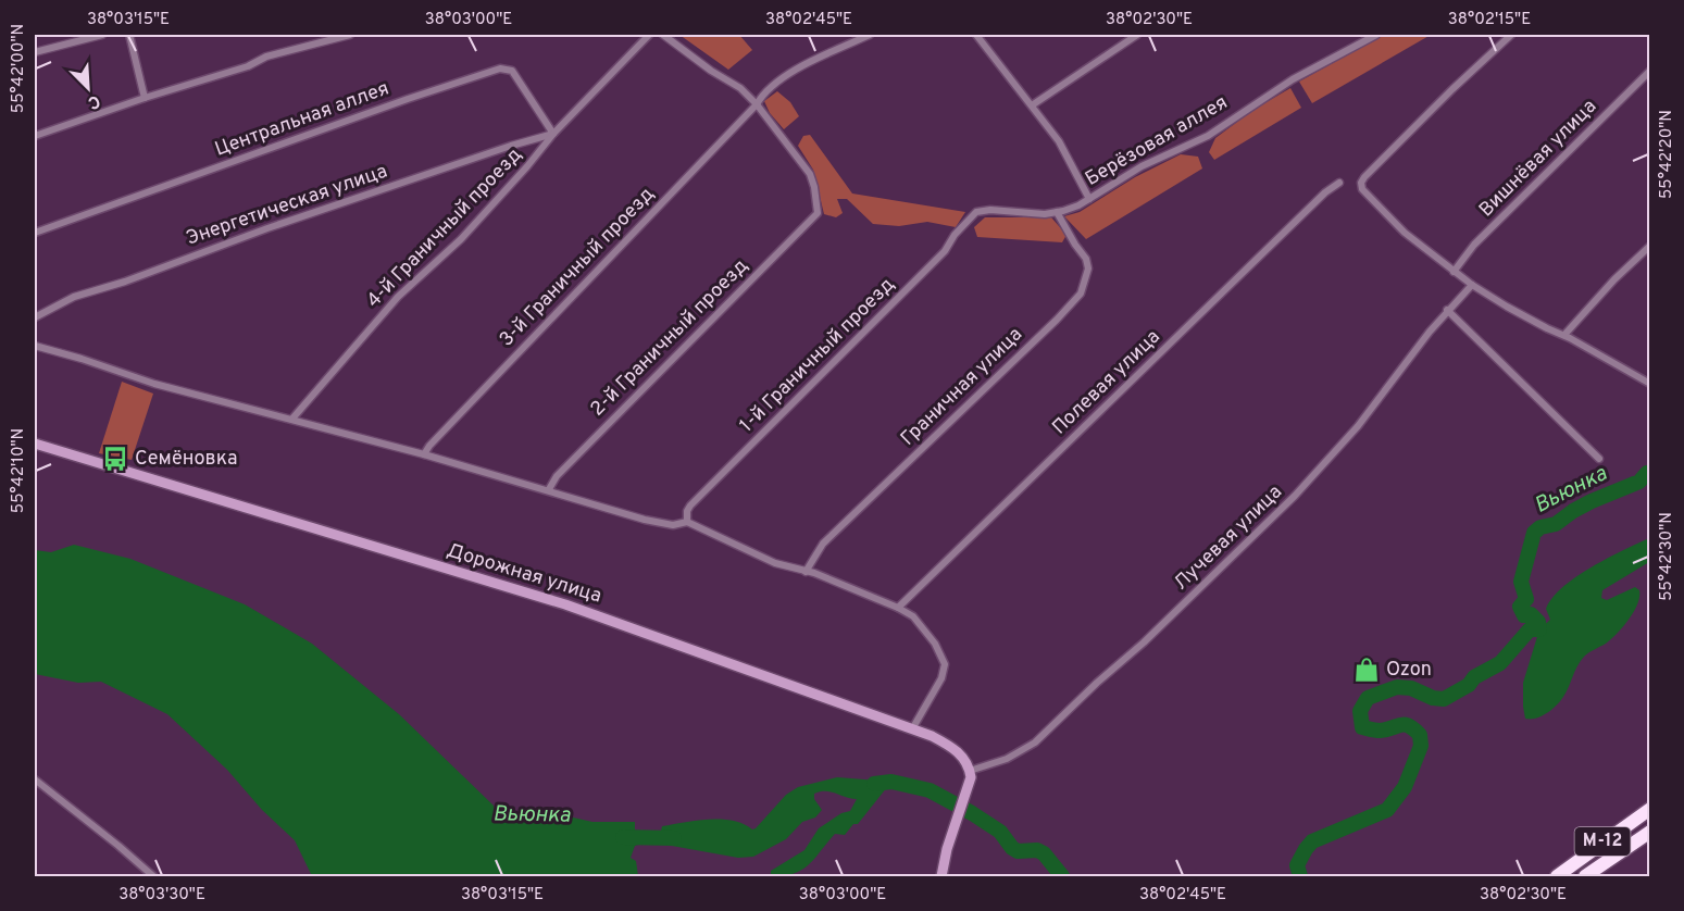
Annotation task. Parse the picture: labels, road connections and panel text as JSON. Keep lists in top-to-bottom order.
{
  "streets": {
    "highway": ["М-12"],
    "main road": ["Дорожная улица"],
    "street": [
      "Центральная аллея",
      "Берёзовая аллея",
      "Вишнёвая улица",
      "Энергетическая улица",
      "4-й Граничный проезд",
      "3-й Граничный проезд",
      "2-й Граничный проезд",
      "1-й Граничный проезд",
      "Полевая улица",
      "Граничная улица",
      "Лучевая улица"
    ]
  },
  "crossings": [
    ["Центральная аллея", "Энергетическая улица"],
    ["Центральная аллея", "4-й Граничный проезд"],
    ["Берёзовая аллея", "1-й Граничный проезд"],
    ["Берёзовая аллея", "Граничная улица"],
    ["Энергетическая улица", "4-й Граничный проезд"],
    ["3-й Граничный проезд", "2-й Граничный проезд"],
    ["Лучевая улица", "Дорожная улица"]
  ],
  "water": ["Вьюнка"],
  "places": {
    "bus stop": ["Семёновка"],
    "shop": ["Ozon"]
  },
  "north": "bottom right",
  "coordinates": [
    "38°03'15\"E",
    "38°03'00\"E",
    "38°02'45\"E",
    "38°02'30\"E",
    "38°02'15\"E",
    "55°42'00\"N",
    "55°42'20\"N",
    "55°42'10\"N",
    "55°42'30\"N",
    "38°03'30\"E"
  ]
}
